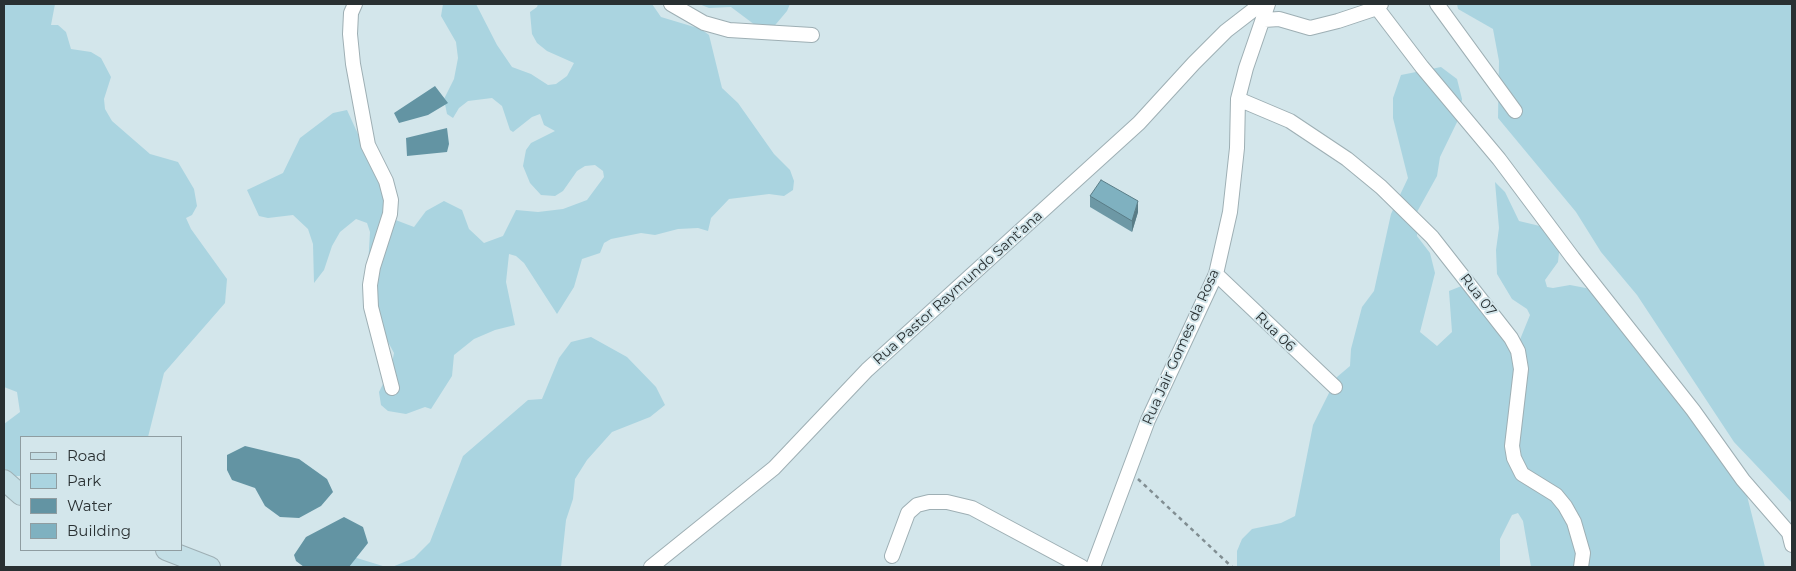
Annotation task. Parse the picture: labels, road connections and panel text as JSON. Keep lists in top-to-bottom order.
{
  "streets": {
    "street": [
      "Rua Pastor Raymundo Sant’ana",
      "Rua 07",
      "Rua 06",
      "Rua Jair Gomes da Rosa"
    ]
  },
  "crossings": [
    ["Rua 07", "Rua Jair Gomes da Rosa"],
    ["Rua 06", "Rua Jair Gomes da Rosa"]
  ],
  "legend": [
    "Road",
    "Park",
    "Water",
    "Building"
  ]
}
